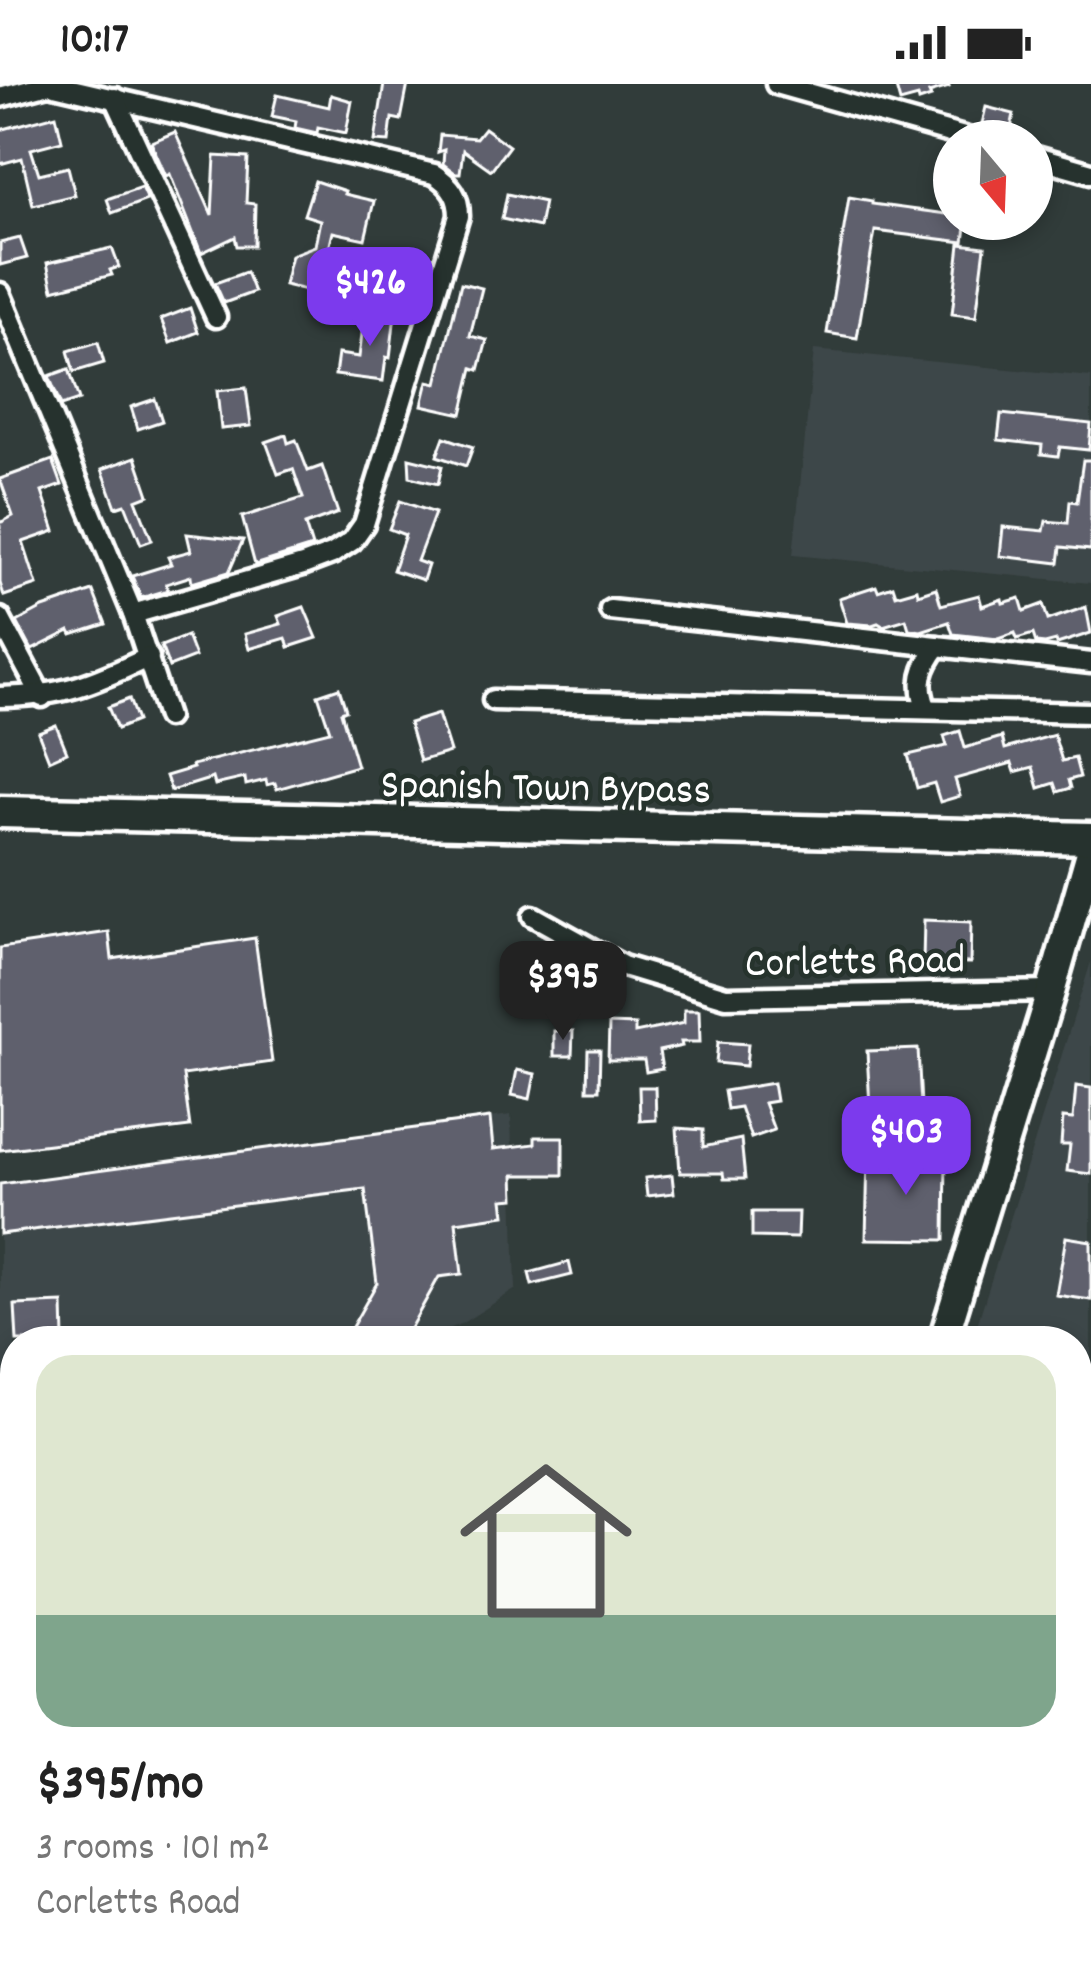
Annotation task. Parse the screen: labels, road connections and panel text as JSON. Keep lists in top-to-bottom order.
{
  "streets": {
    "main road": ["Spanish Town Bypass"],
    "street": ["Corletts Road"]
  },
  "north": "bottom",
  "page": {
    "status": "10:17",
    "price": ["$426", "$395", "$403"],
    "list": [
      {
        "name": "$395/mo",
        "note": "3 rooms · 101 m² · Corletts Road"
      }
    ]
  }
}
